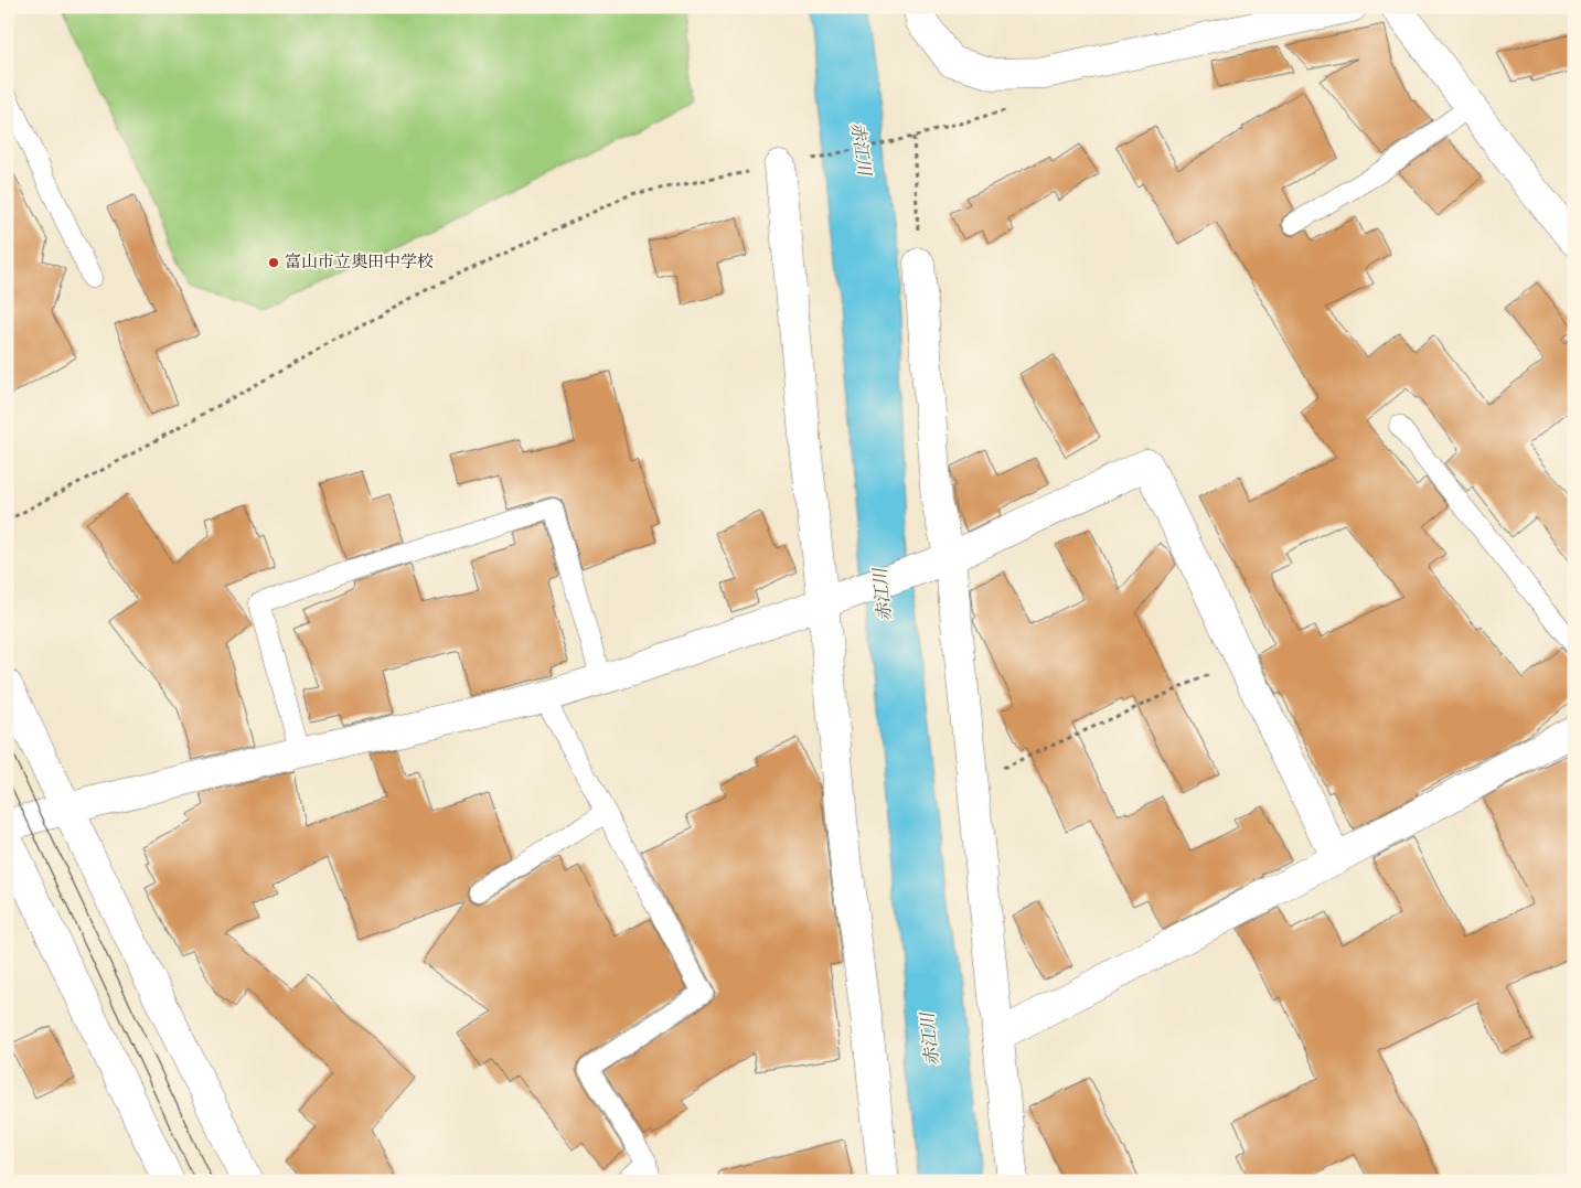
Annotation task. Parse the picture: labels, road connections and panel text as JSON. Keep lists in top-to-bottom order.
{
  "water": ["赤江川"],
  "places": ["富山市立奥田中学校"]
}
